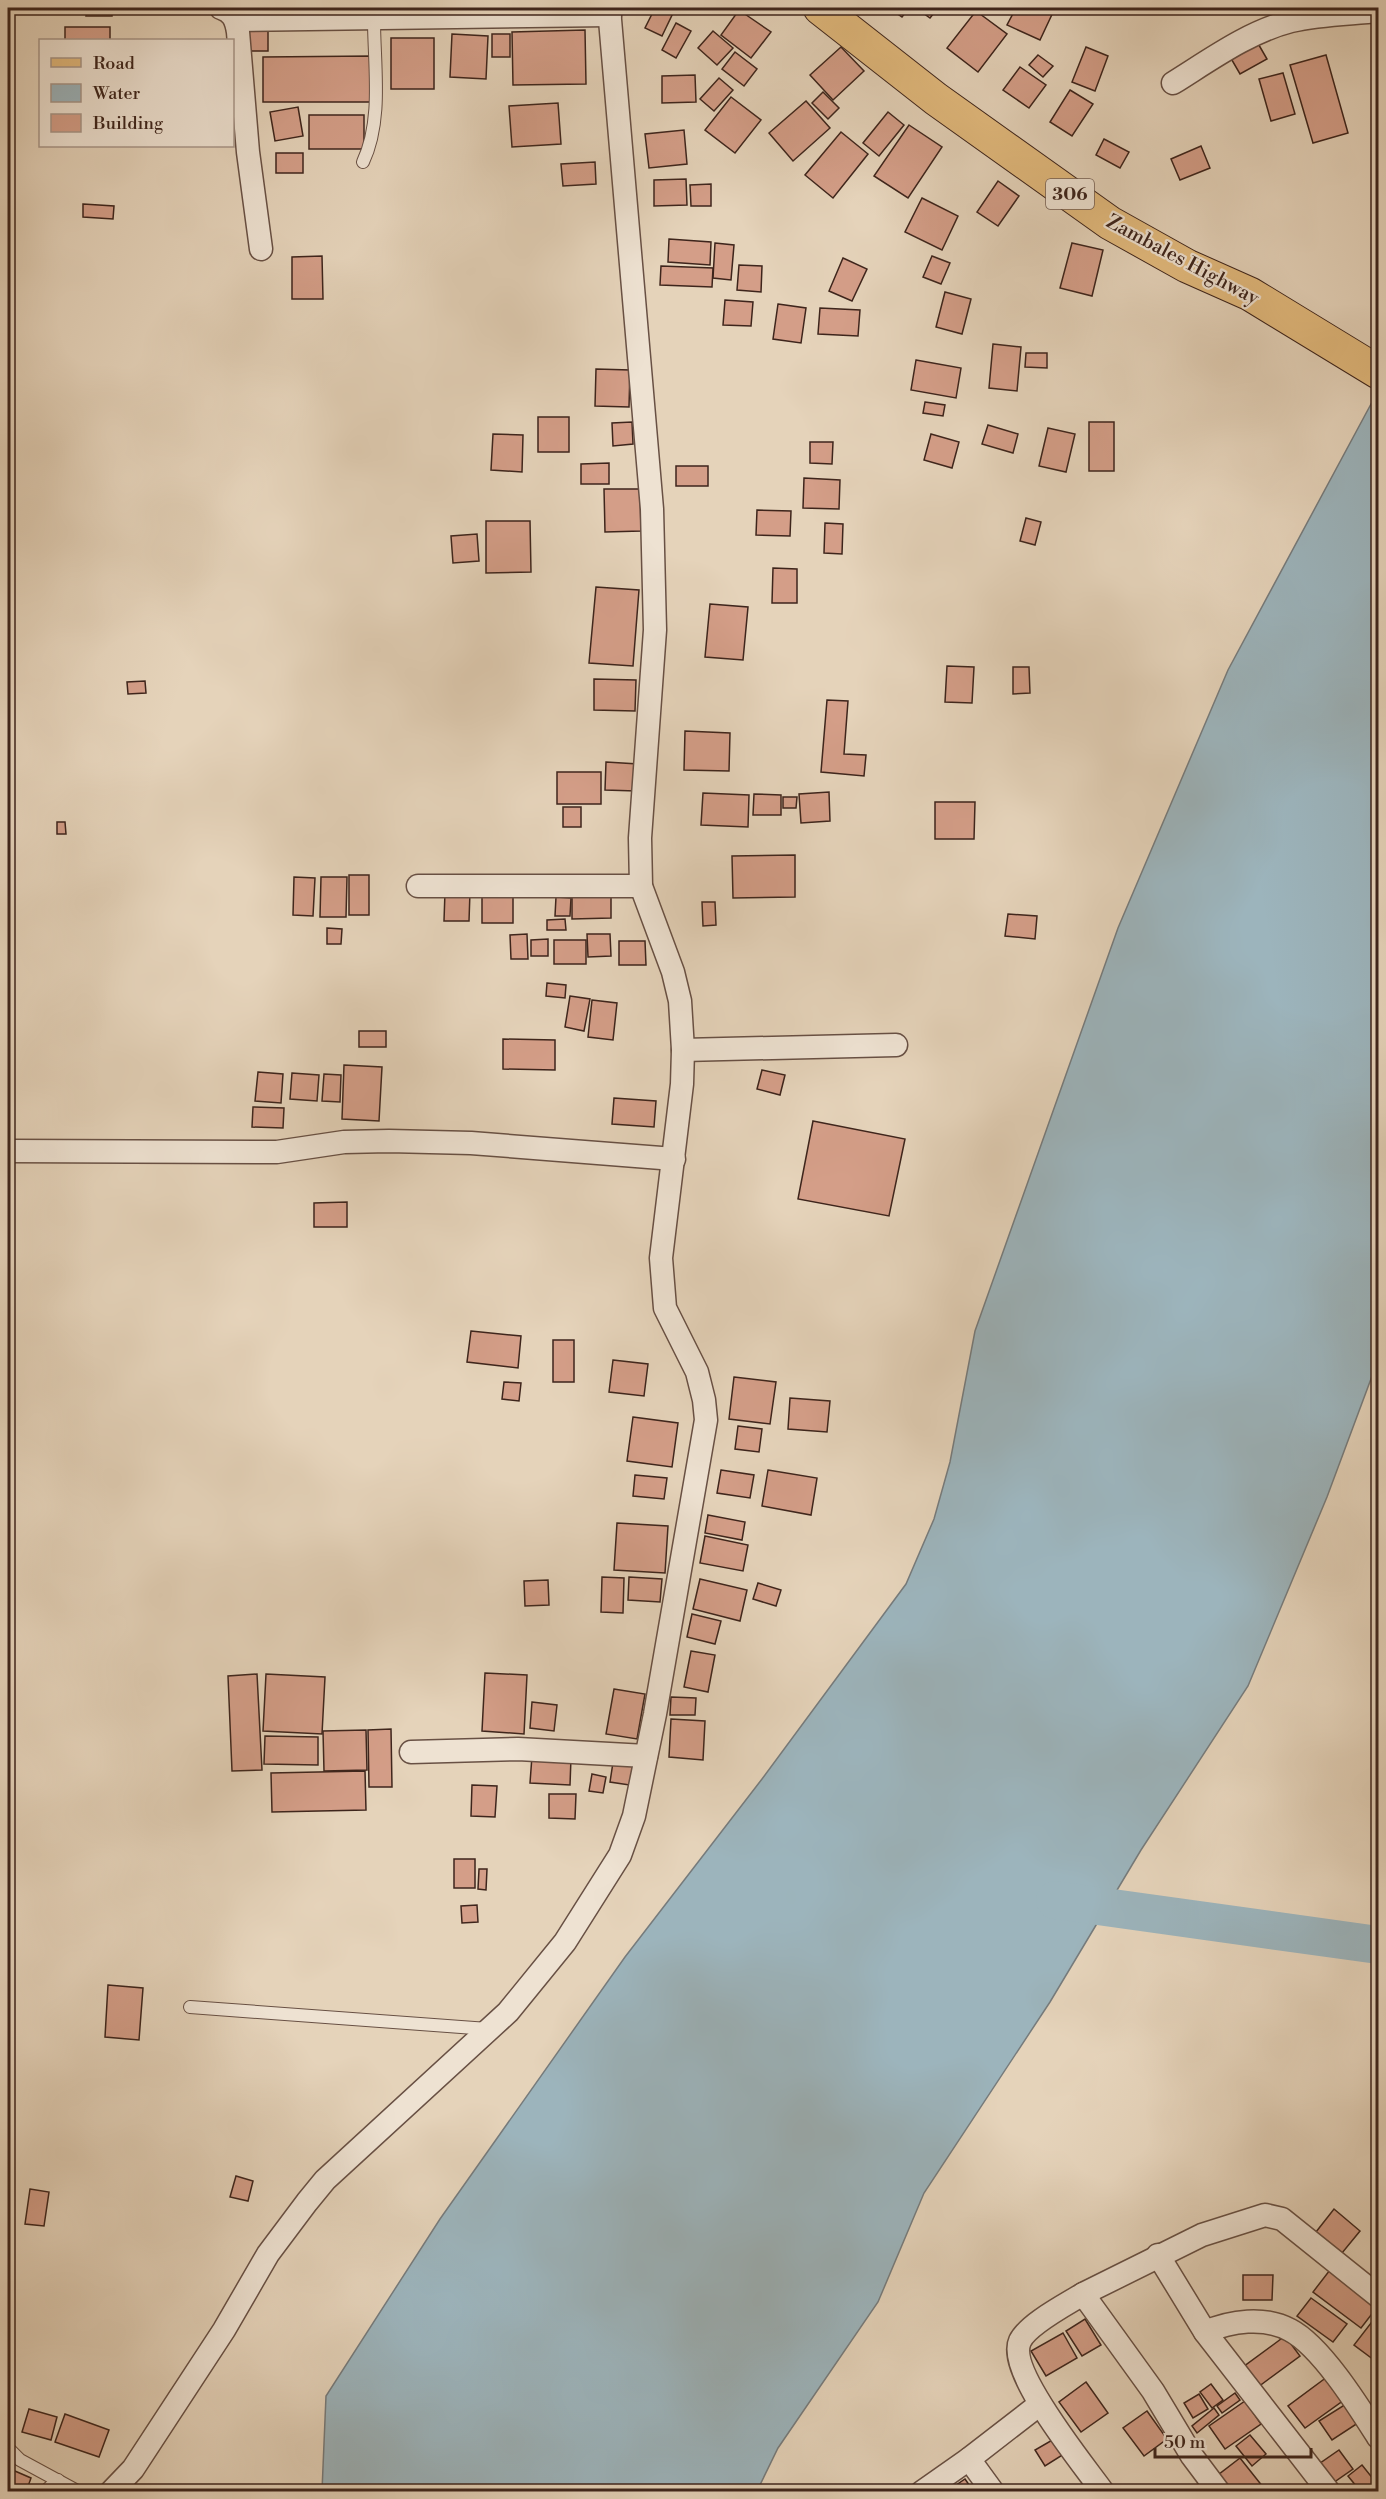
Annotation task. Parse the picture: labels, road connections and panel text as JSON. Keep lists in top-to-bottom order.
{
  "streets": {
    "main road": ["306", "Zambales Highway"]
  },
  "legend": ["Road", "Water", "Building"],
  "scale_bar": "50 m"
}
